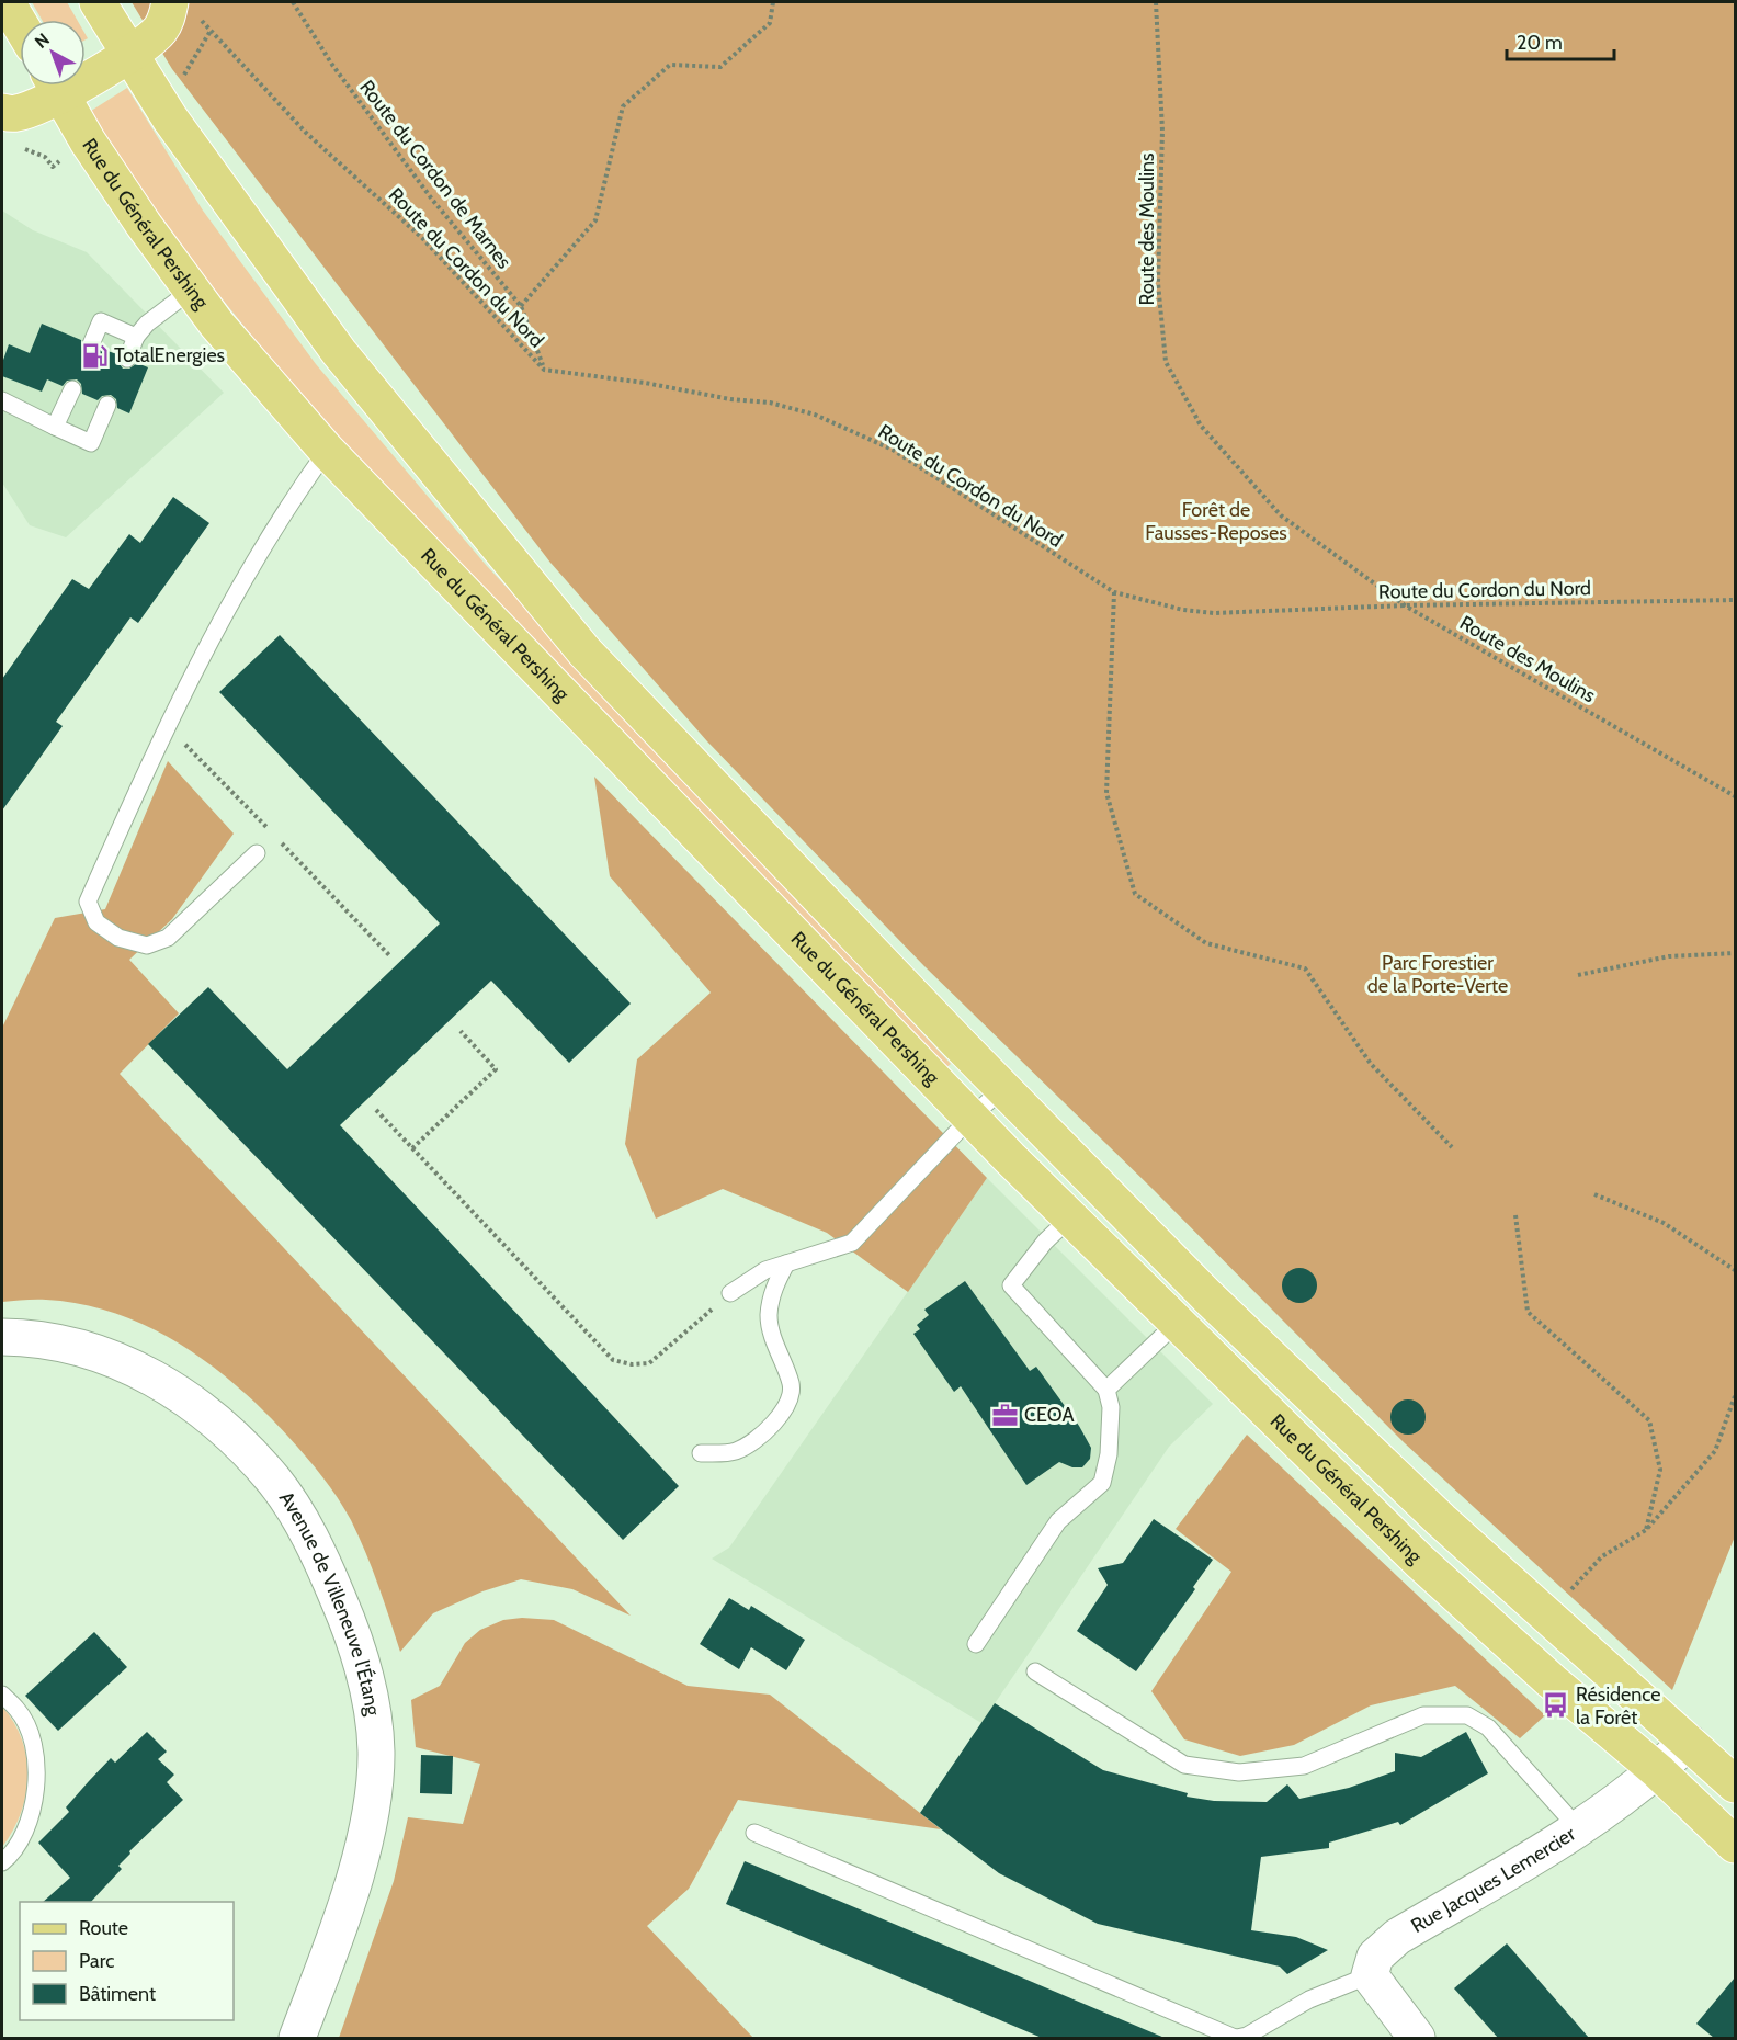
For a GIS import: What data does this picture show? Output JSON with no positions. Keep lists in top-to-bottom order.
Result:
{
  "streets": {
    "main road": ["Rue du Général Pershing"],
    "street": ["Avenue de Villeneuve l'Étang", "Rue Jacques Lemercier"],
    "path": ["Route du Cordon de Marnes", "Route des Moulins", "Route du Cordon du Nord"]
  },
  "crossings": [
    ["Route du Cordon de Marnes", "Route du Cordon du Nord"],
    ["Rue du Général Pershing", "Rue Jacques Lemercier"],
    ["Route des Moulins", "Route du Cordon du Nord"]
  ],
  "parks": ["Forêt de Fausses-Reposes", "Parc Forestier de la Porte-Verte"],
  "places": {
    "fuel station": ["TotalEnergies"],
    "office": ["CEOA"],
    "bus stop": ["Résidence la Forêt"]
  },
  "legend": ["Route", "Parc", "Bâtiment"],
  "scale_bar": "20 m",
  "north": "top left"
}
